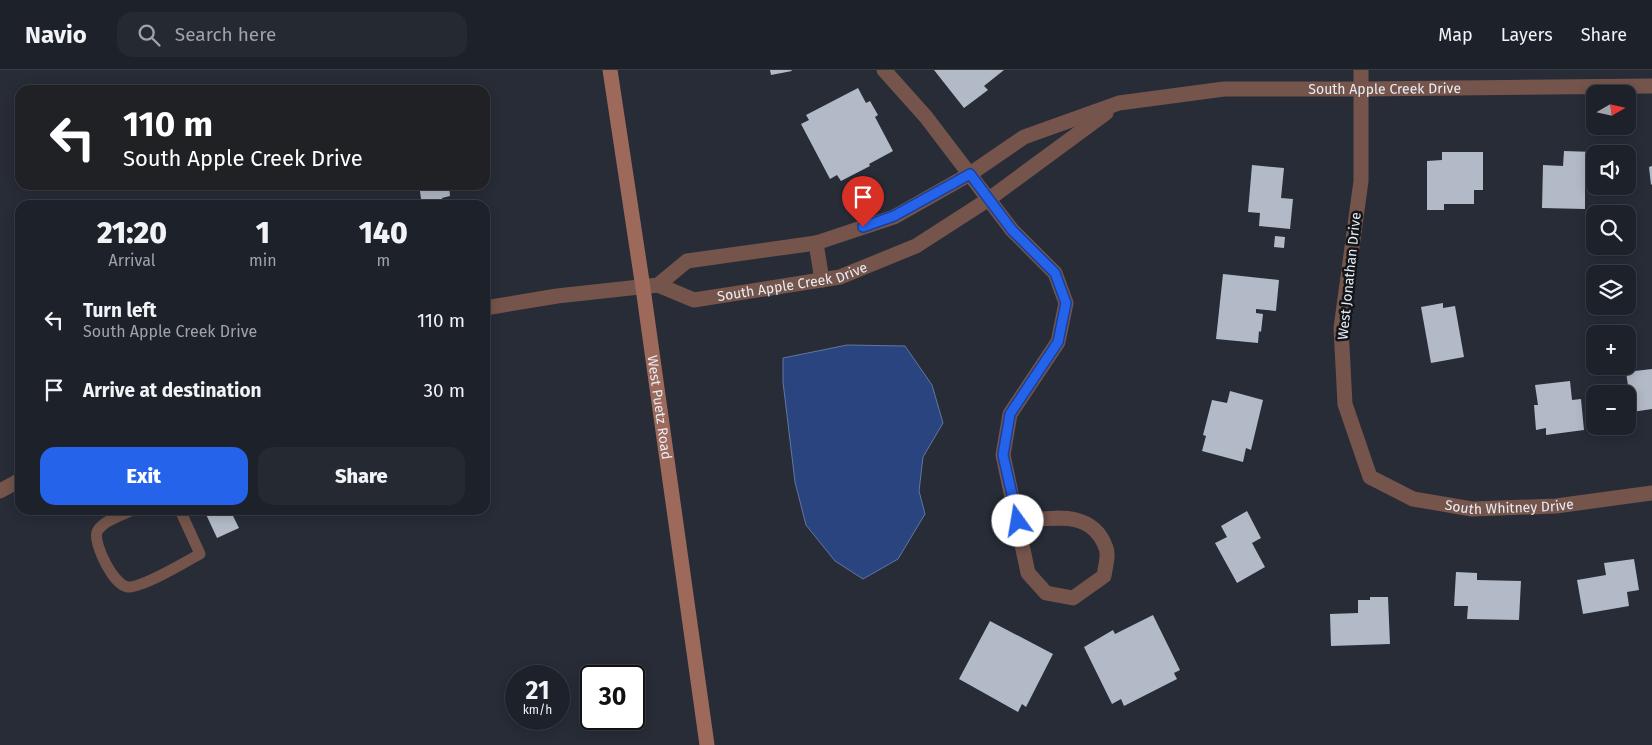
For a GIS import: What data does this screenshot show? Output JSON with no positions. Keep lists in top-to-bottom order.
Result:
{
  "streets": {
    "street": [
      "South Apple Creek Drive",
      "West Jonathan Drive",
      "West Puetz Road",
      "South Whitney Drive"
    ]
  },
  "crossings": [
    ["South Apple Creek Drive", "West Jonathan Drive"],
    ["South Apple Creek Drive", "West Puetz Road"],
    ["West Jonathan Drive", "South Whitney Drive"]
  ],
  "north": "right",
  "page": {
    "header": "Navio",
    "search": "Search here",
    "nav": ["Map", "Layers", "Share"],
    "map_buttons": ["+", "−"],
    "turn": ["110 m", "South Apple Creek Drive"],
    "eta": [
      "21:20",
      "Arrival",
      "1",
      "min",
      "140",
      "m"
    ],
    "list": [
      {
        "name": "Turn left",
        "note": "South Apple Creek Drive",
        "value": "110 m"
      },
      {
        "name": "Arrive at destination",
        "value": "30 m"
      }
    ],
    "buttons": ["Exit", "Share"],
    "speed": "21 km/h",
    "limit": "30"
  }
}
